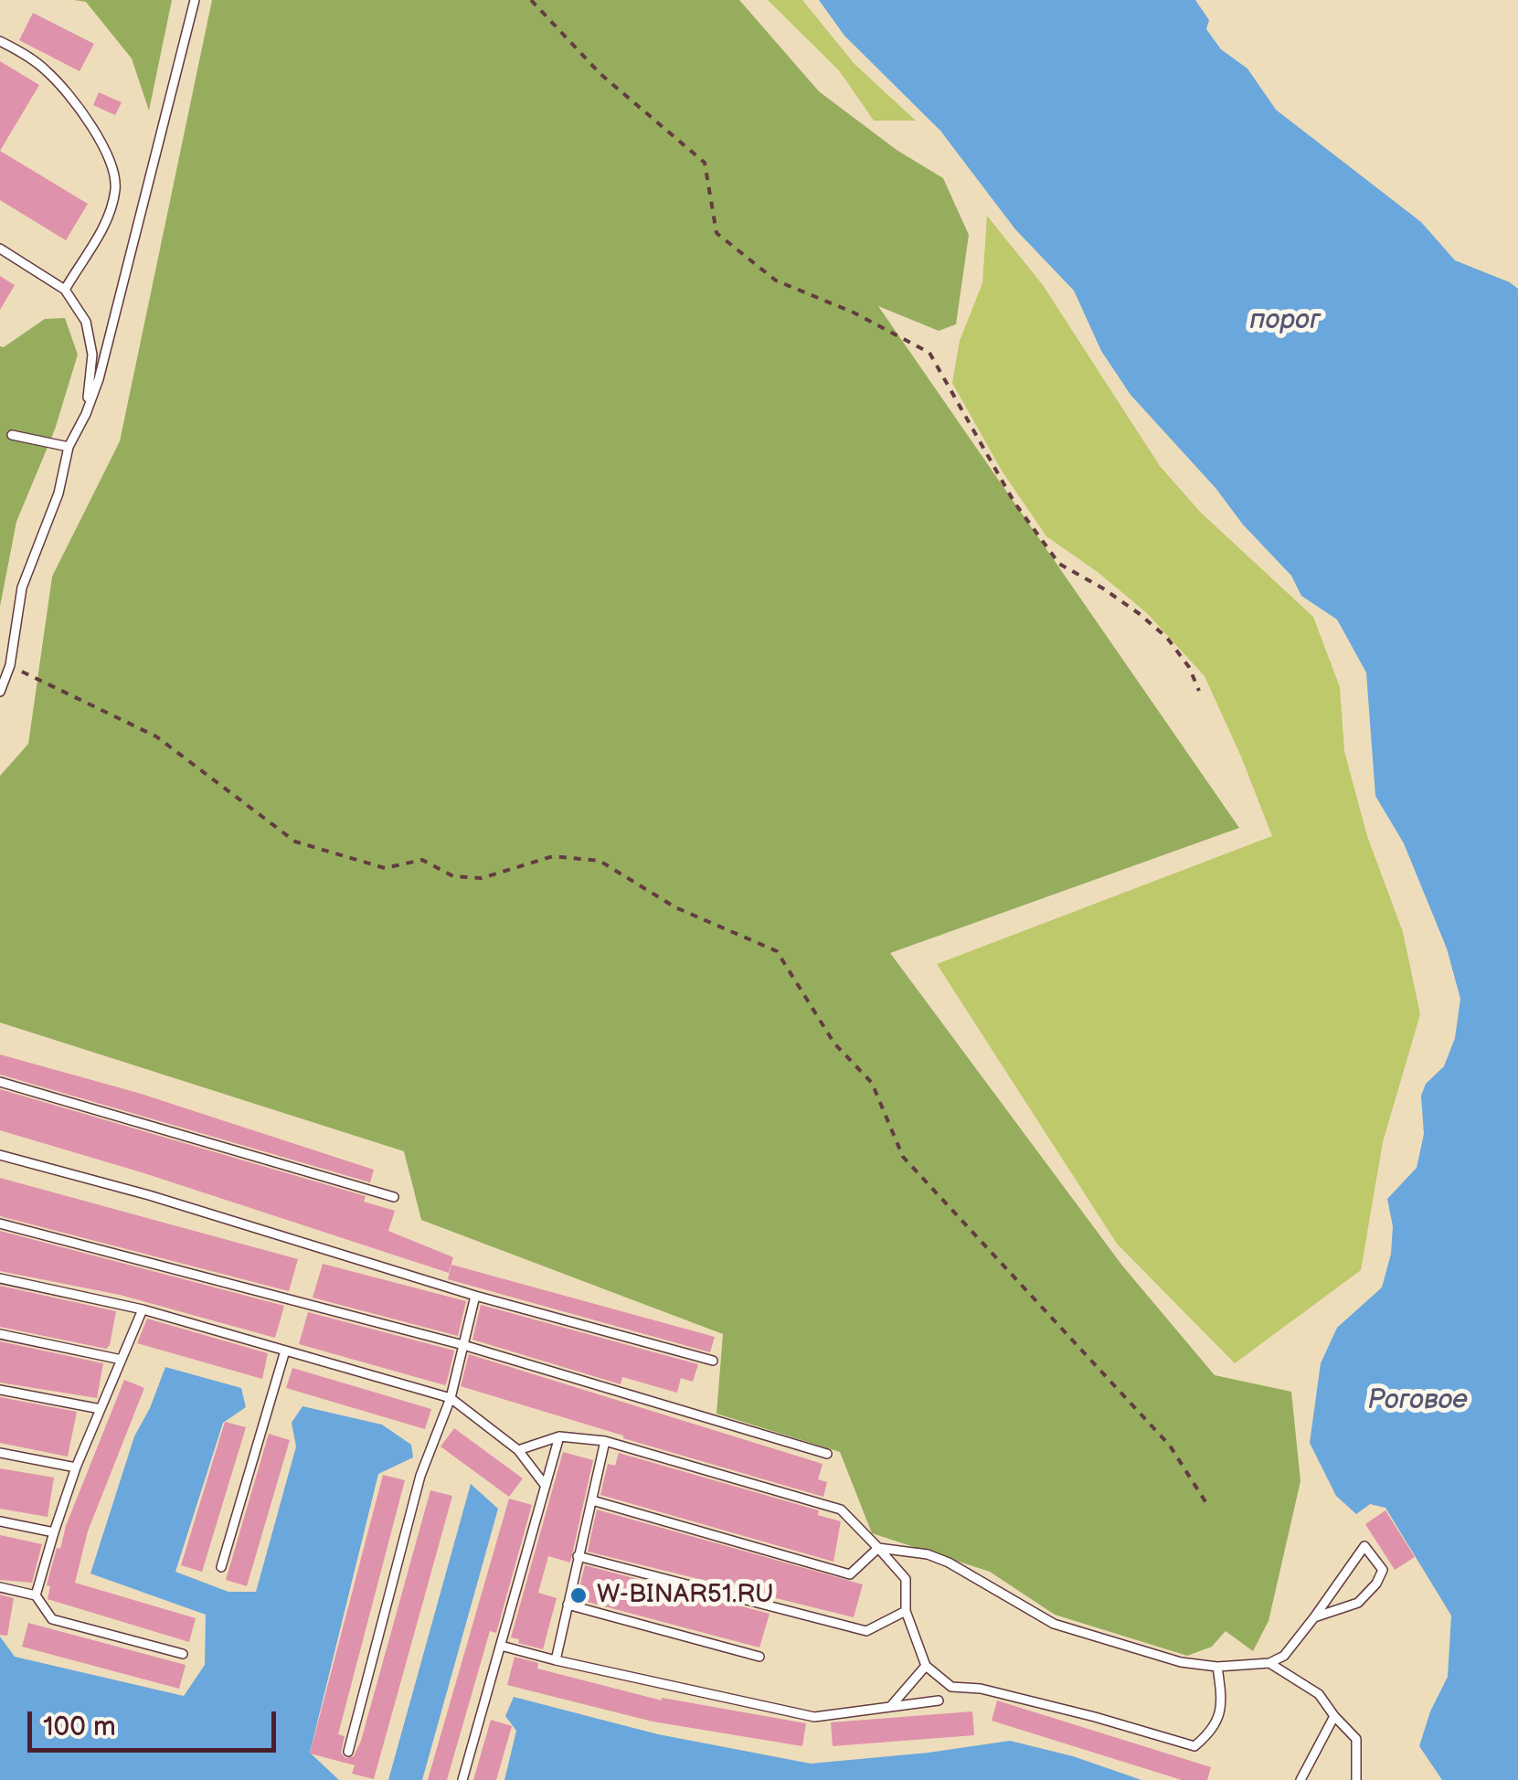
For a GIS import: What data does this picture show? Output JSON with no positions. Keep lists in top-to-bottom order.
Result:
{
  "water": ["порог", "Роговое"],
  "places": ["W-BINAR51.RU"],
  "scale_bar": "100 m"
}
